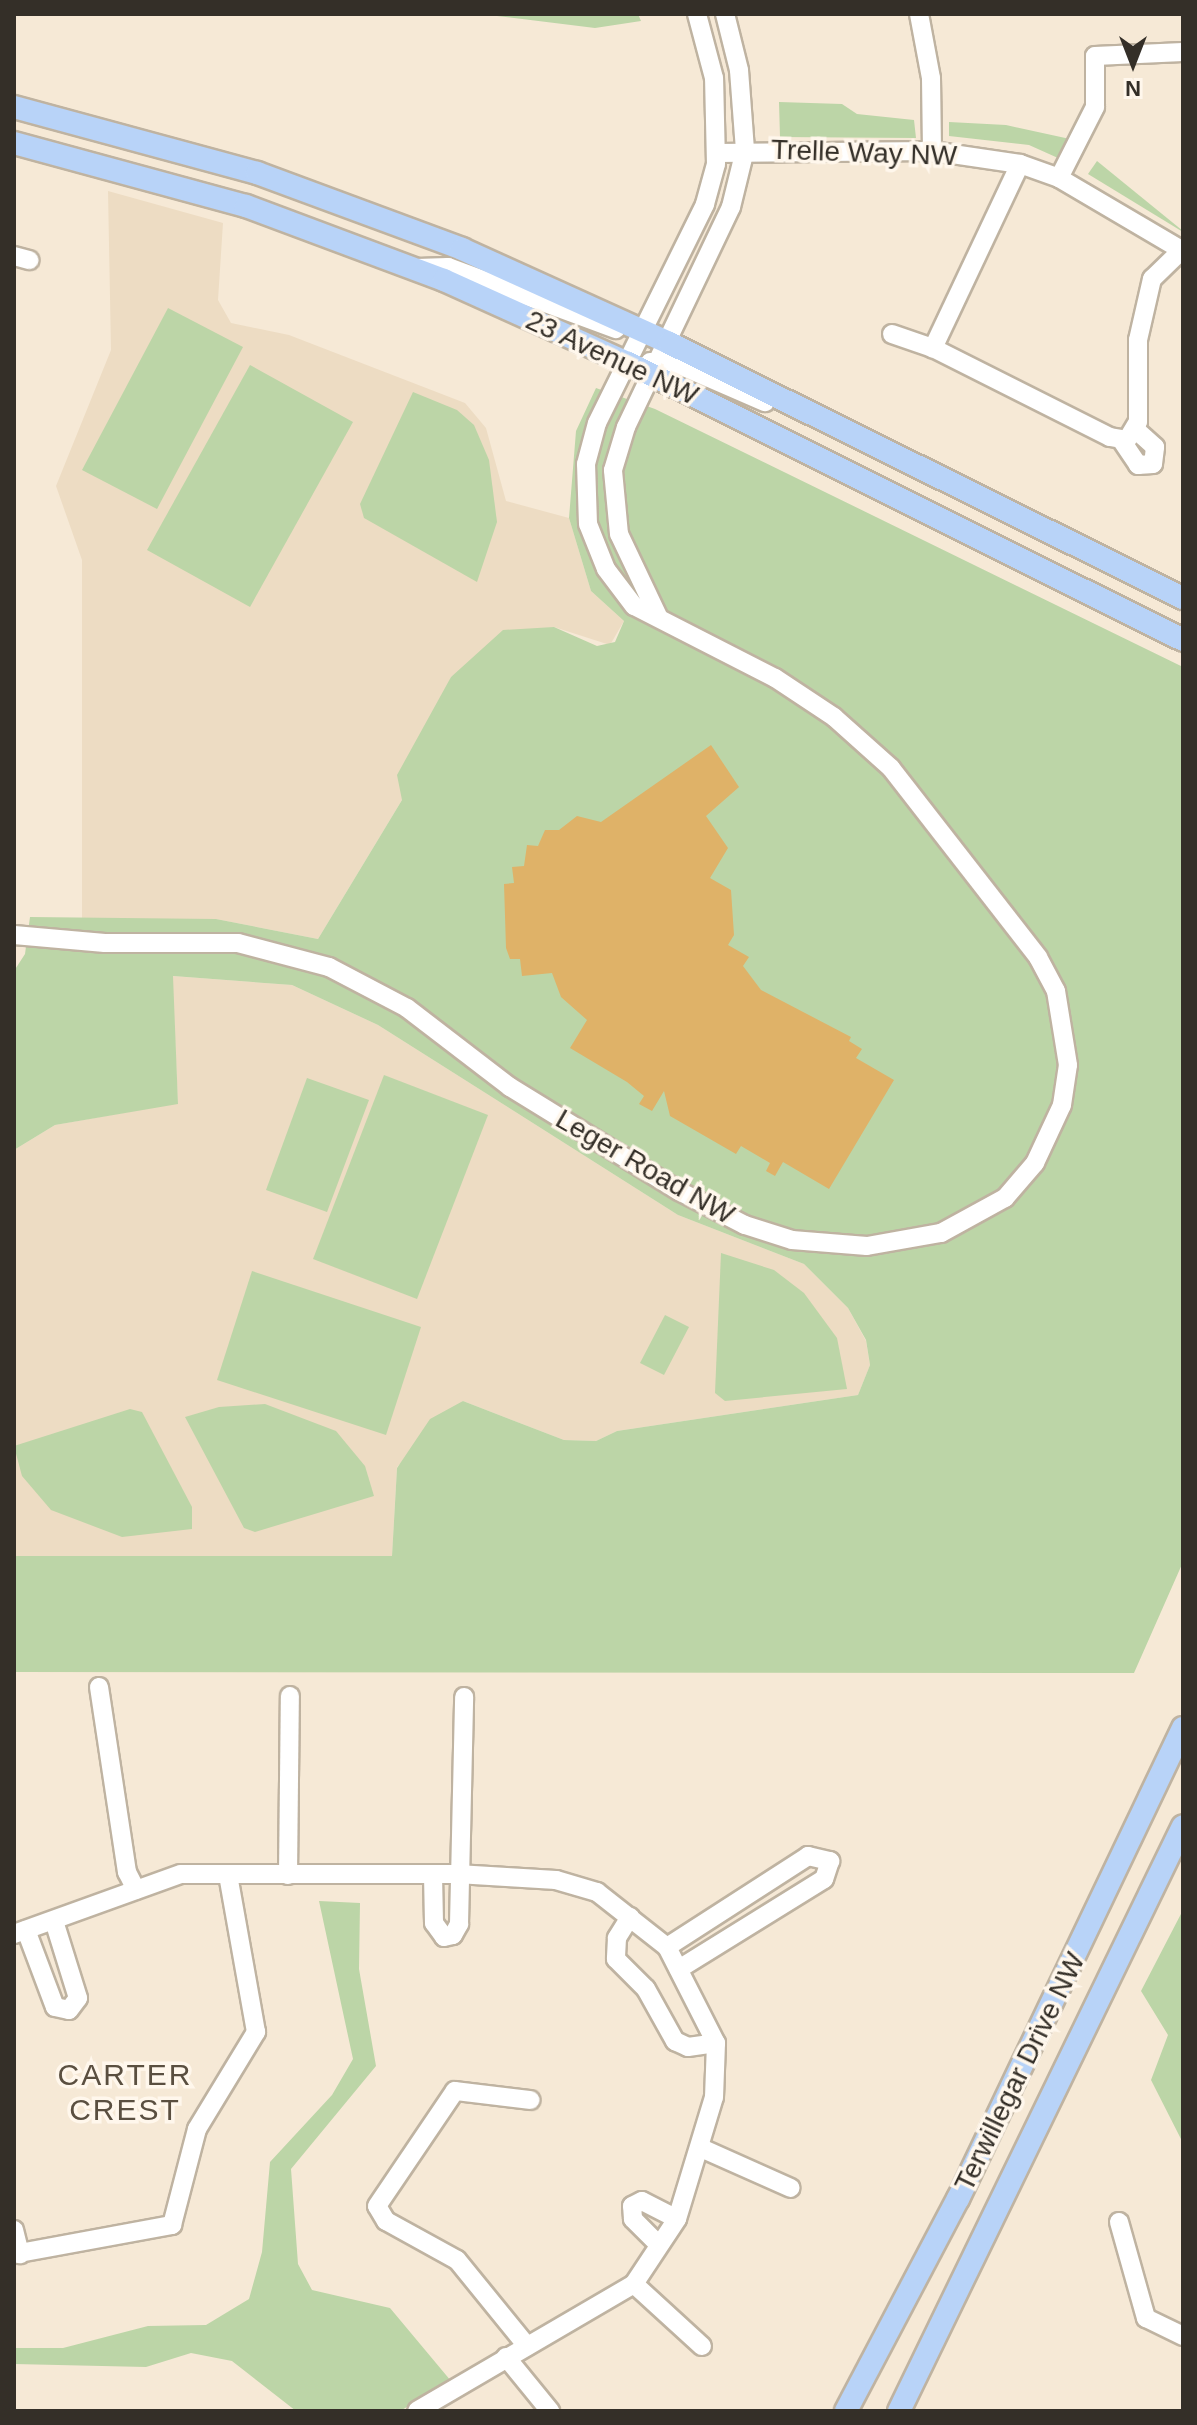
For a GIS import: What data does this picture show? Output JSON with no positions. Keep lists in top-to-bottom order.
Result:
{
  "streets": {
    "main road": ["23 Avenue NW", "Terwillegar Drive NW"],
    "street": ["Trelle Way NW", "Leger Road NW"]
  },
  "crossings": [
    ["Trelle Way NW", "Leger Road NW"],
    ["23 Avenue NW", "Leger Road NW"]
  ],
  "districts": ["CARTER CREST"],
  "north": "bottom"
}
